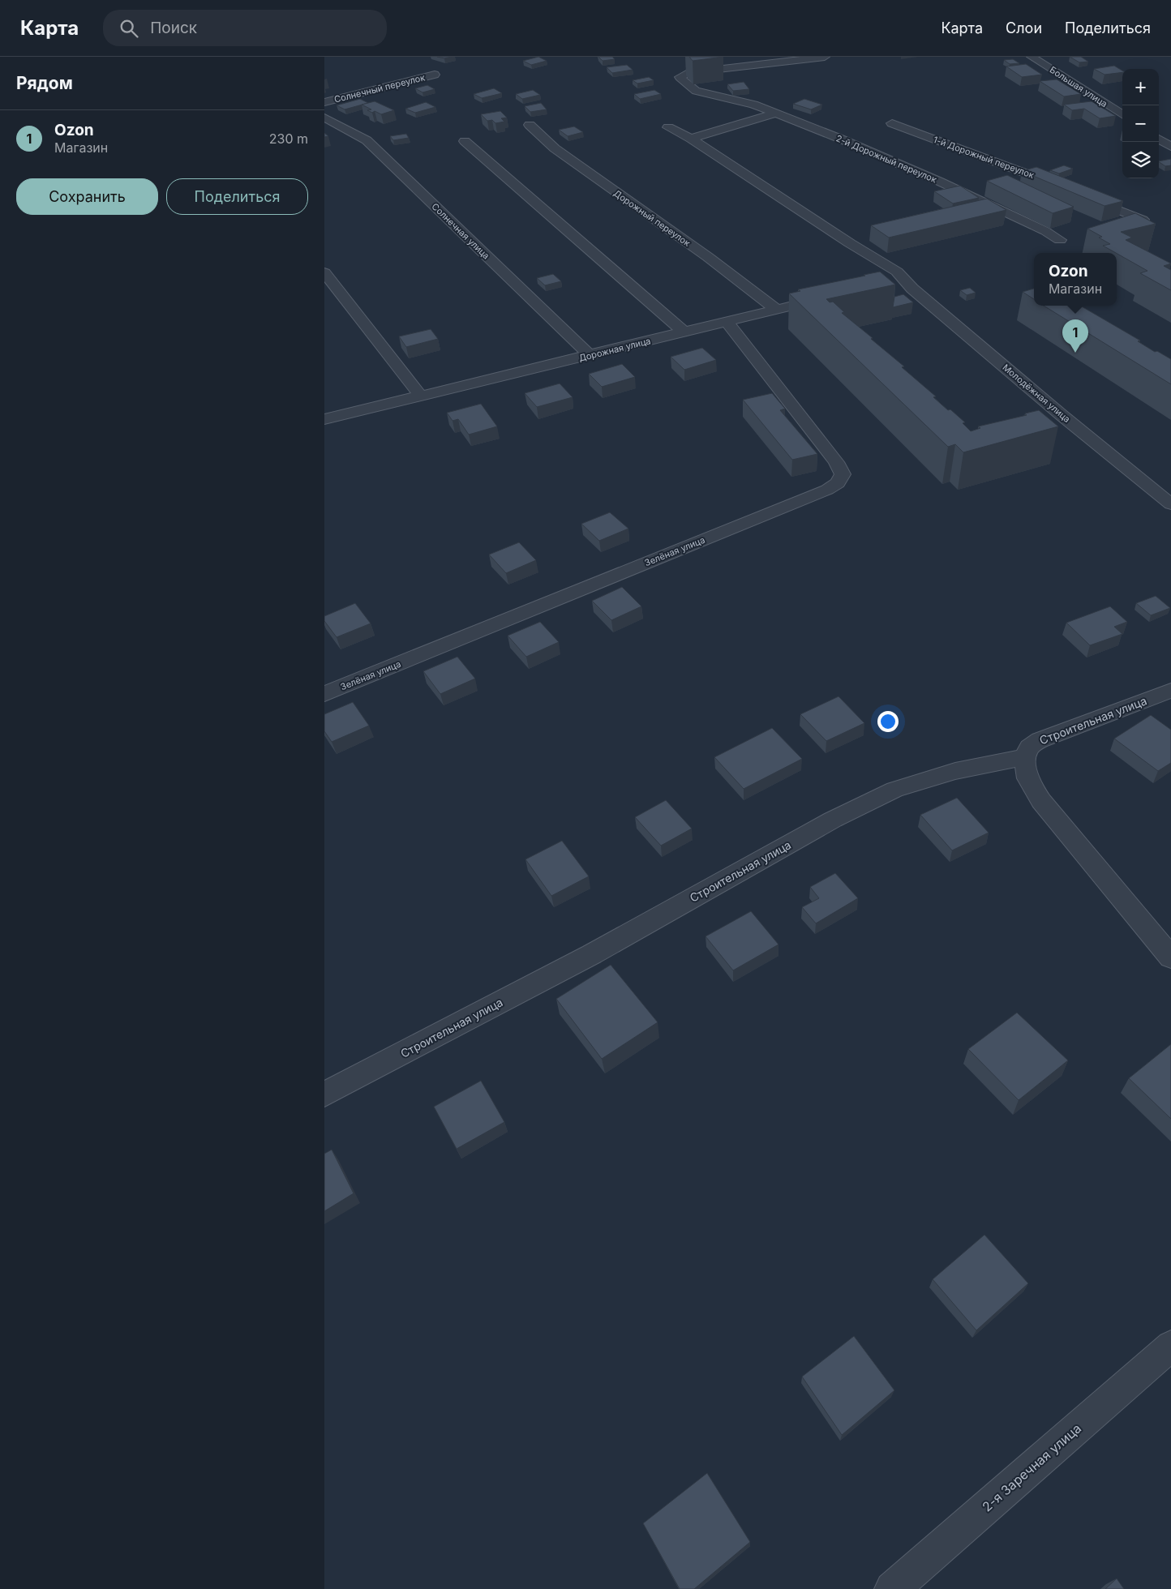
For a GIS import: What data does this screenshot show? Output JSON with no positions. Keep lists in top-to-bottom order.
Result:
{
  "streets": {
    "street": [
      "Большая улица",
      "Солнечный переулок",
      "1-й Дорожный переулок",
      "2-й Дорожный переулок",
      "Дорожный переулок",
      "Солнечная улица",
      "Дорожная улица",
      "Молодёжная улица",
      "Зелёная улица",
      "Строительная улица",
      "2-я Заречная улица"
    ]
  },
  "crossings": [
    ["Дорожный переулок", "Дорожная улица"],
    ["Солнечная улица", "Дорожная улица"],
    ["Дорожная улица", "Зелёная улица"]
  ],
  "page": {
    "header": "Карта",
    "search": "Поиск",
    "nav": ["Карта", "Слои", "Поделиться"],
    "heading": "Рядом",
    "map_buttons": ["+", "−"],
    "list": [
      {
        "mark": "1",
        "name": "Ozon",
        "note": "Магазин",
        "value": "230 m"
      }
    ],
    "buttons": ["Сохранить", "Поделиться"],
    "popup": ["Ozon", "Магазин"],
    "pins": "1"
  }
}
